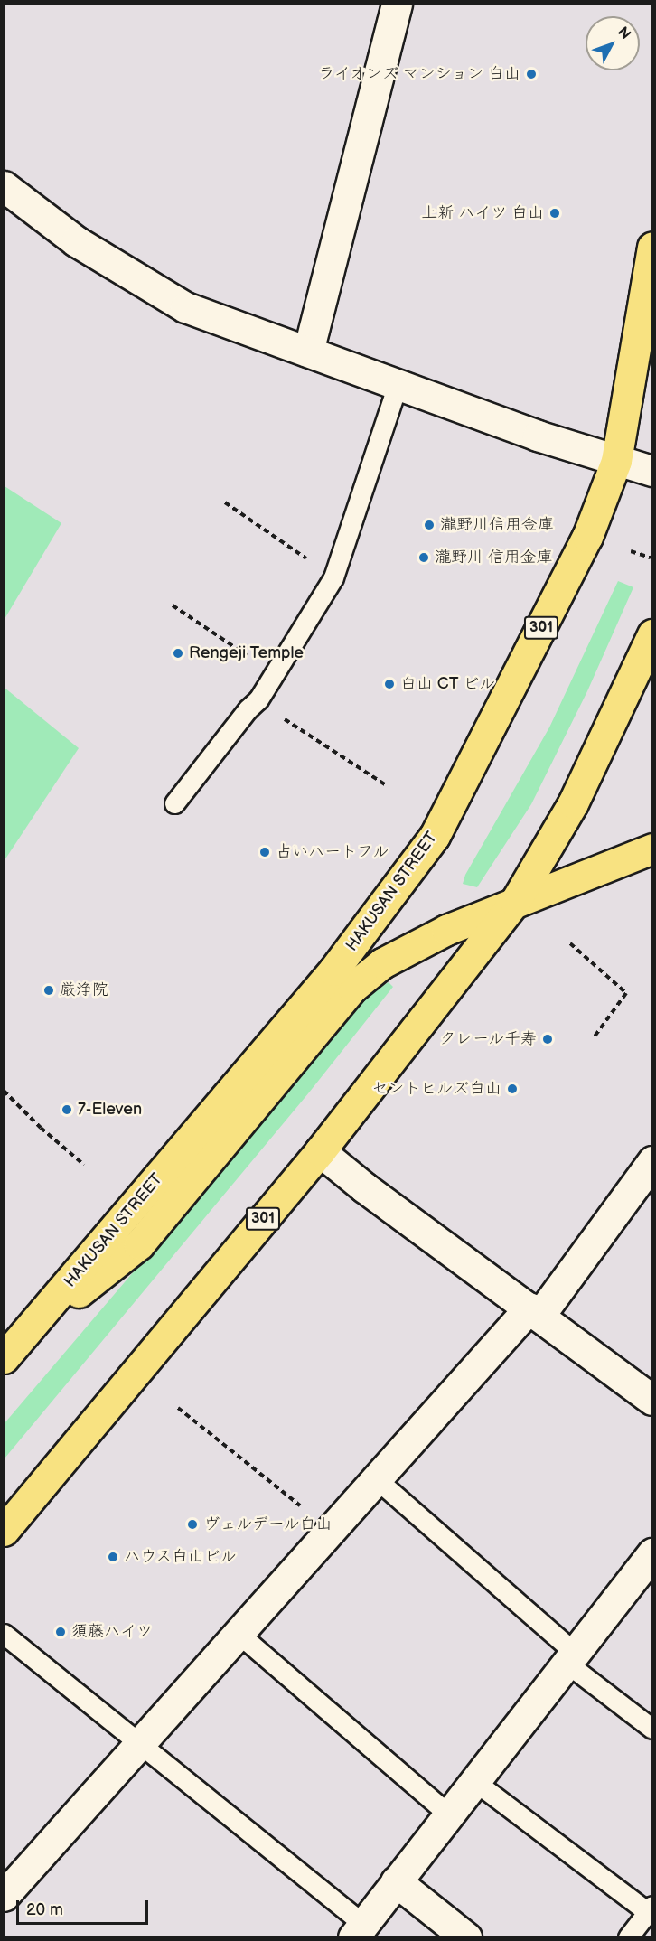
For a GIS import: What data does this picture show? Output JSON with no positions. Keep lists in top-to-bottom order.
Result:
{
  "streets": {
    "main road": ["301", "HAKUSAN STREET"]
  },
  "crossings": [
    ["301", "HAKUSAN STREET"]
  ],
  "places": [
    "ライオンズ マンション 白山",
    "上新 ハイツ 白山",
    "瀧野川信用金庫",
    "瀧野川 信用金庫",
    "Rengeji Temple",
    "白山 CT ビル",
    "占いハートフル",
    "厳浄院",
    "クレール千寿",
    "セントヒルズ白山",
    "7-Eleven",
    "ヴェルデール白山",
    "ハウス白山ビル",
    "須藤ハイツ"
  ],
  "scale_bar": "20 m",
  "north": "top right"
}
